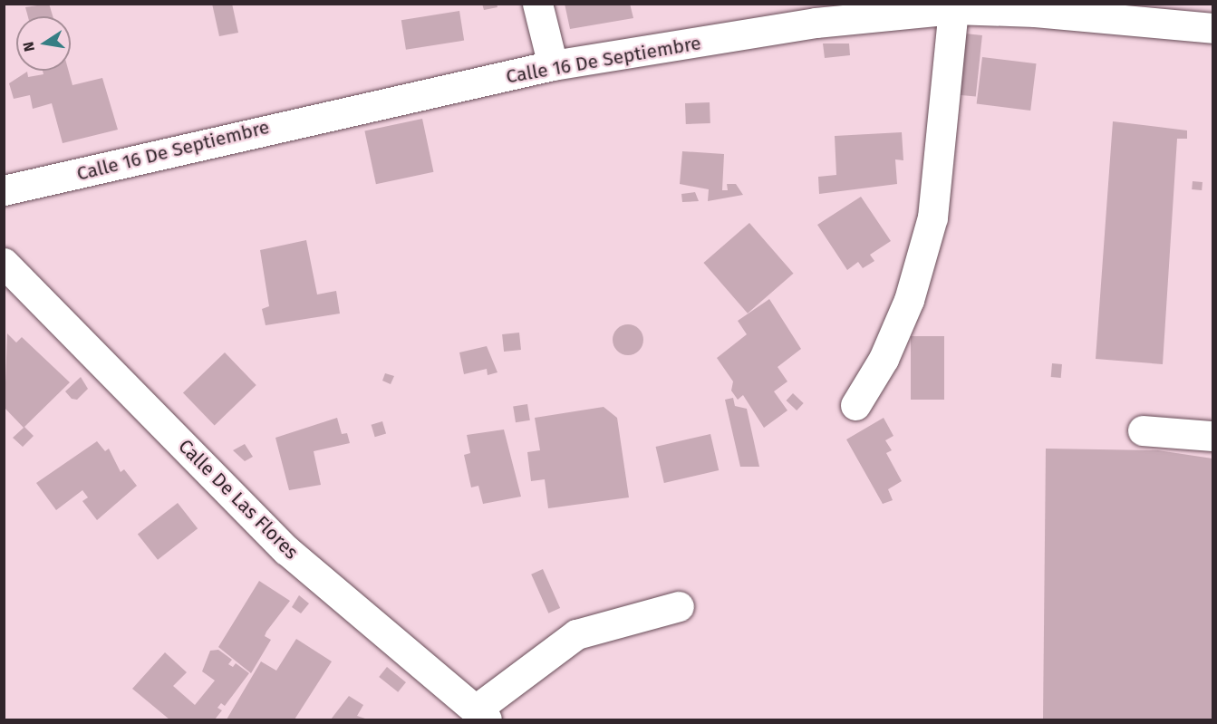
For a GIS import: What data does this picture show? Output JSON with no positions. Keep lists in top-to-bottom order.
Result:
{
  "streets": {
    "street": ["Calle 16 De Septiembre", "Calle De Las Flores"]
  },
  "north": "left"
}
